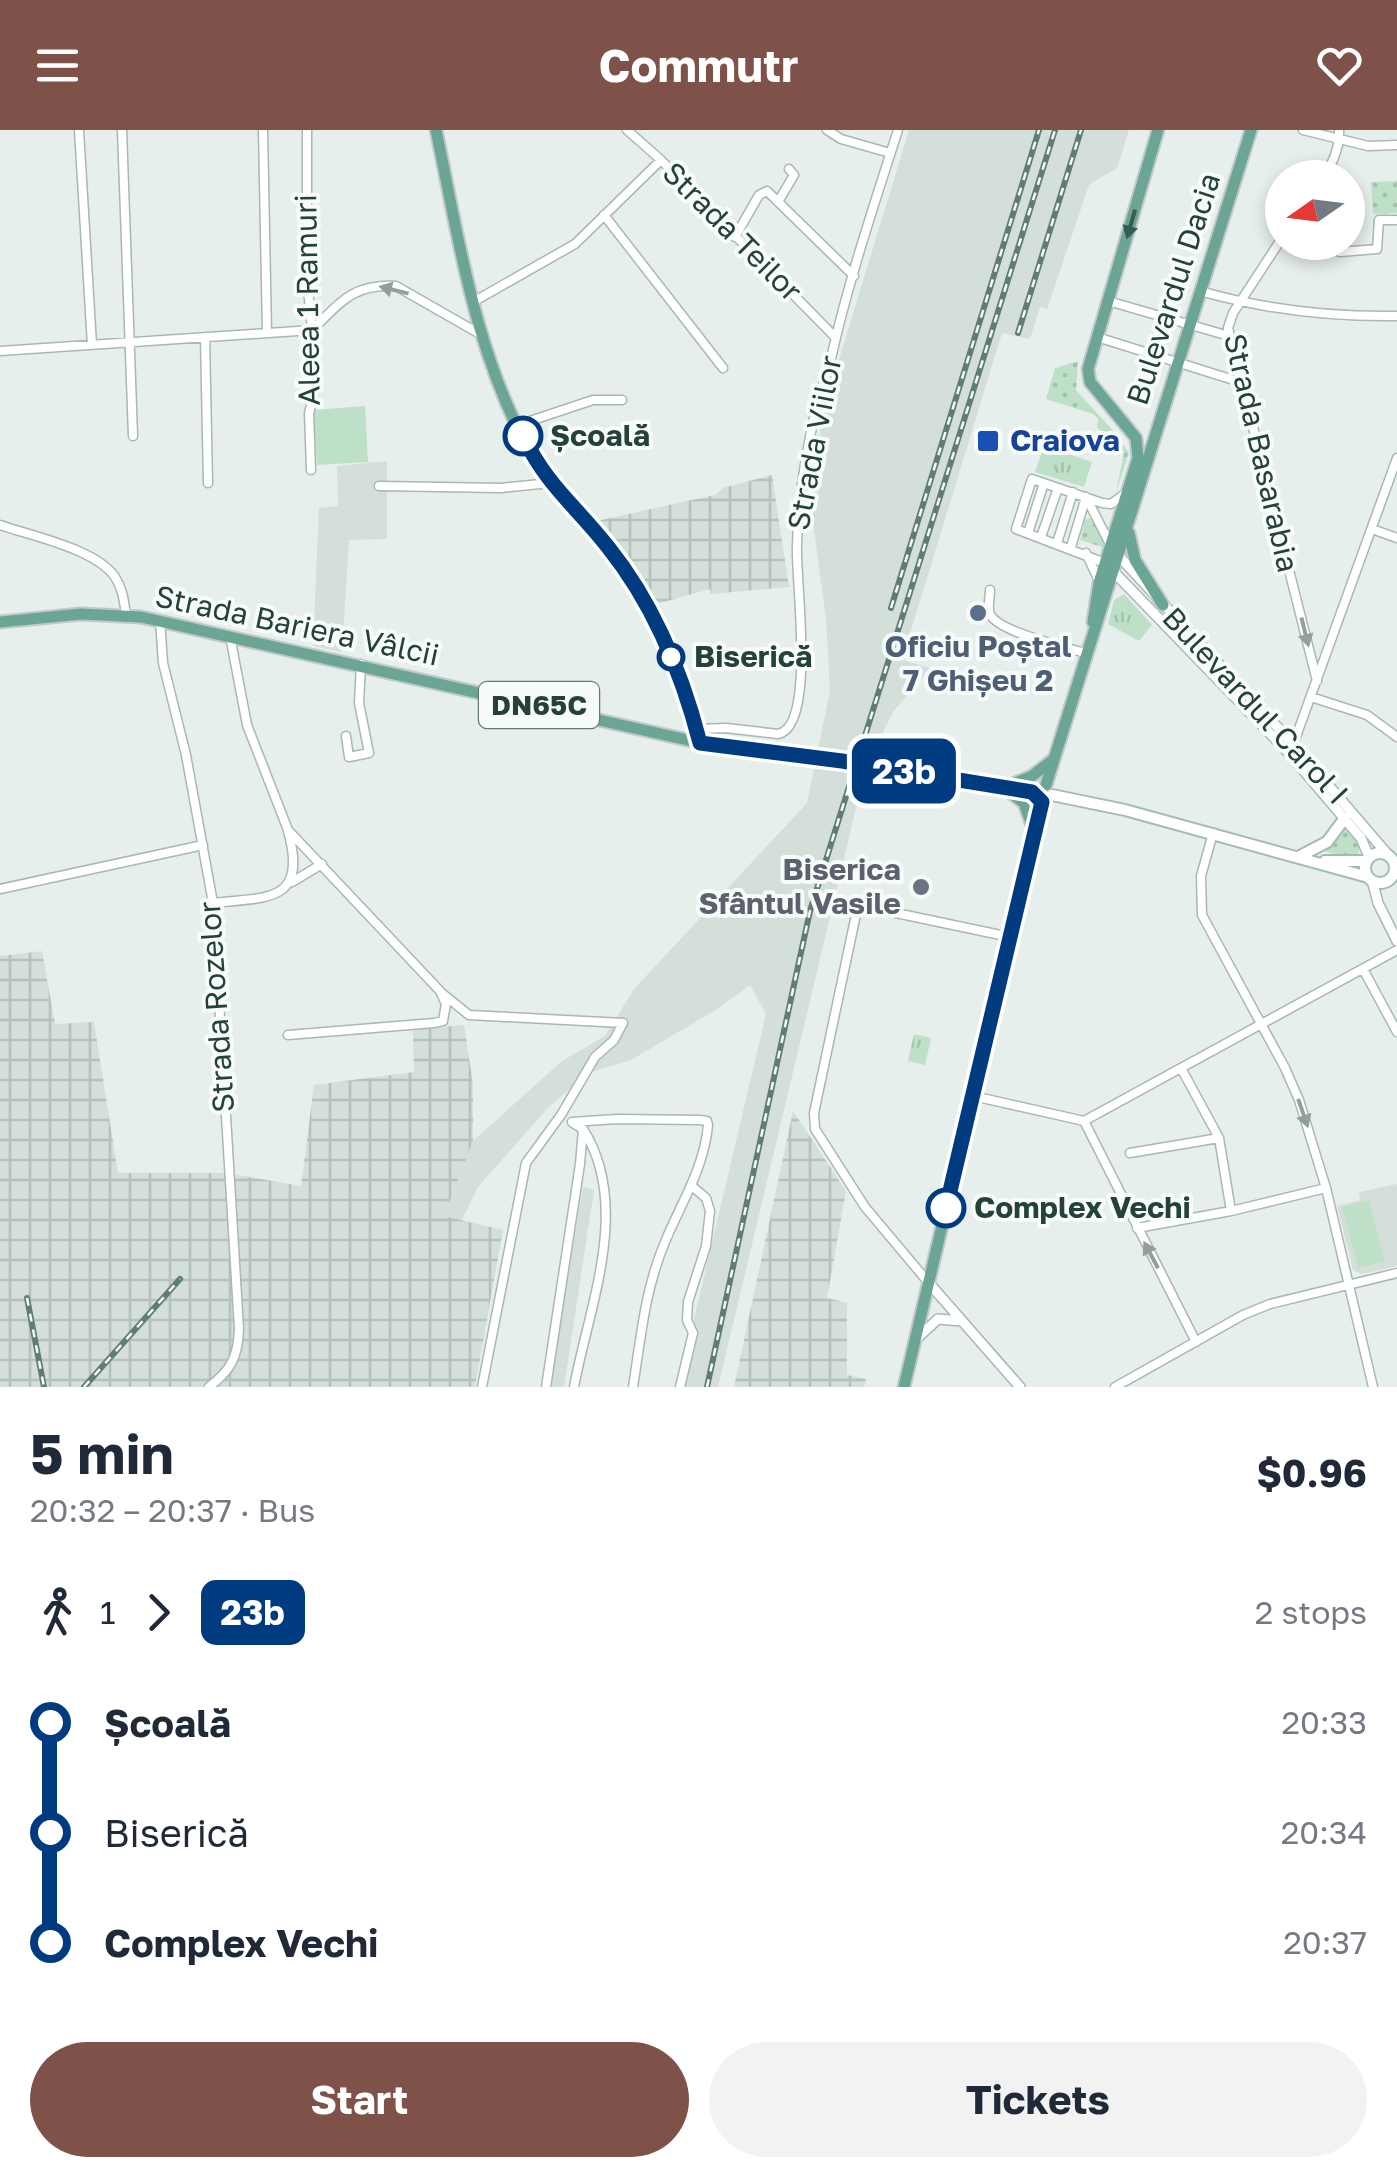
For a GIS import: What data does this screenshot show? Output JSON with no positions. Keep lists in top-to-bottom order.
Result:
{
  "streets": {
    "main road": ["Bulevardul Dacia", "Strada Bariera Vâlcii", "DN65C"],
    "street": [
      "Strada Teilor",
      "Aleea 1 Ramuri",
      "Strada Viilor",
      "Strada Basarabia",
      "Bulevardul Carol I",
      "Strada Rozelor"
    ]
  },
  "crossings": [
    ["Strada Teilor", "Strada Viilor"],
    ["Bulevardul Dacia", "Bulevardul Carol I"],
    ["Strada Bariera Vâlcii", "Strada Rozelor"]
  ],
  "one_way": ["Strada Basarabia"],
  "places": {
    "other": [
      "Școală",
      "Oficiu Poștal 7 Ghișeu 2",
      "Biserică",
      "Biserica Sfântul Vasile",
      "Complex Vechi"
    ],
    "transit": ["Craiova"]
  },
  "lines": ["bus line 23b"],
  "north": "left",
  "page": {
    "header": "Commutr",
    "on_map": "23b",
    "heading": ["5 min", "20:32 – 20:37 · Bus", "$0.96"],
    "legs": ["1", "23b", "2 stops"],
    "list": [
      {
        "name": "Școală",
        "value": "20:33"
      },
      {
        "name": "Biserică",
        "value": "20:34"
      },
      {
        "name": "Complex Vechi",
        "value": "20:37"
      }
    ],
    "buttons": ["Start", "Tickets"]
  }
}
